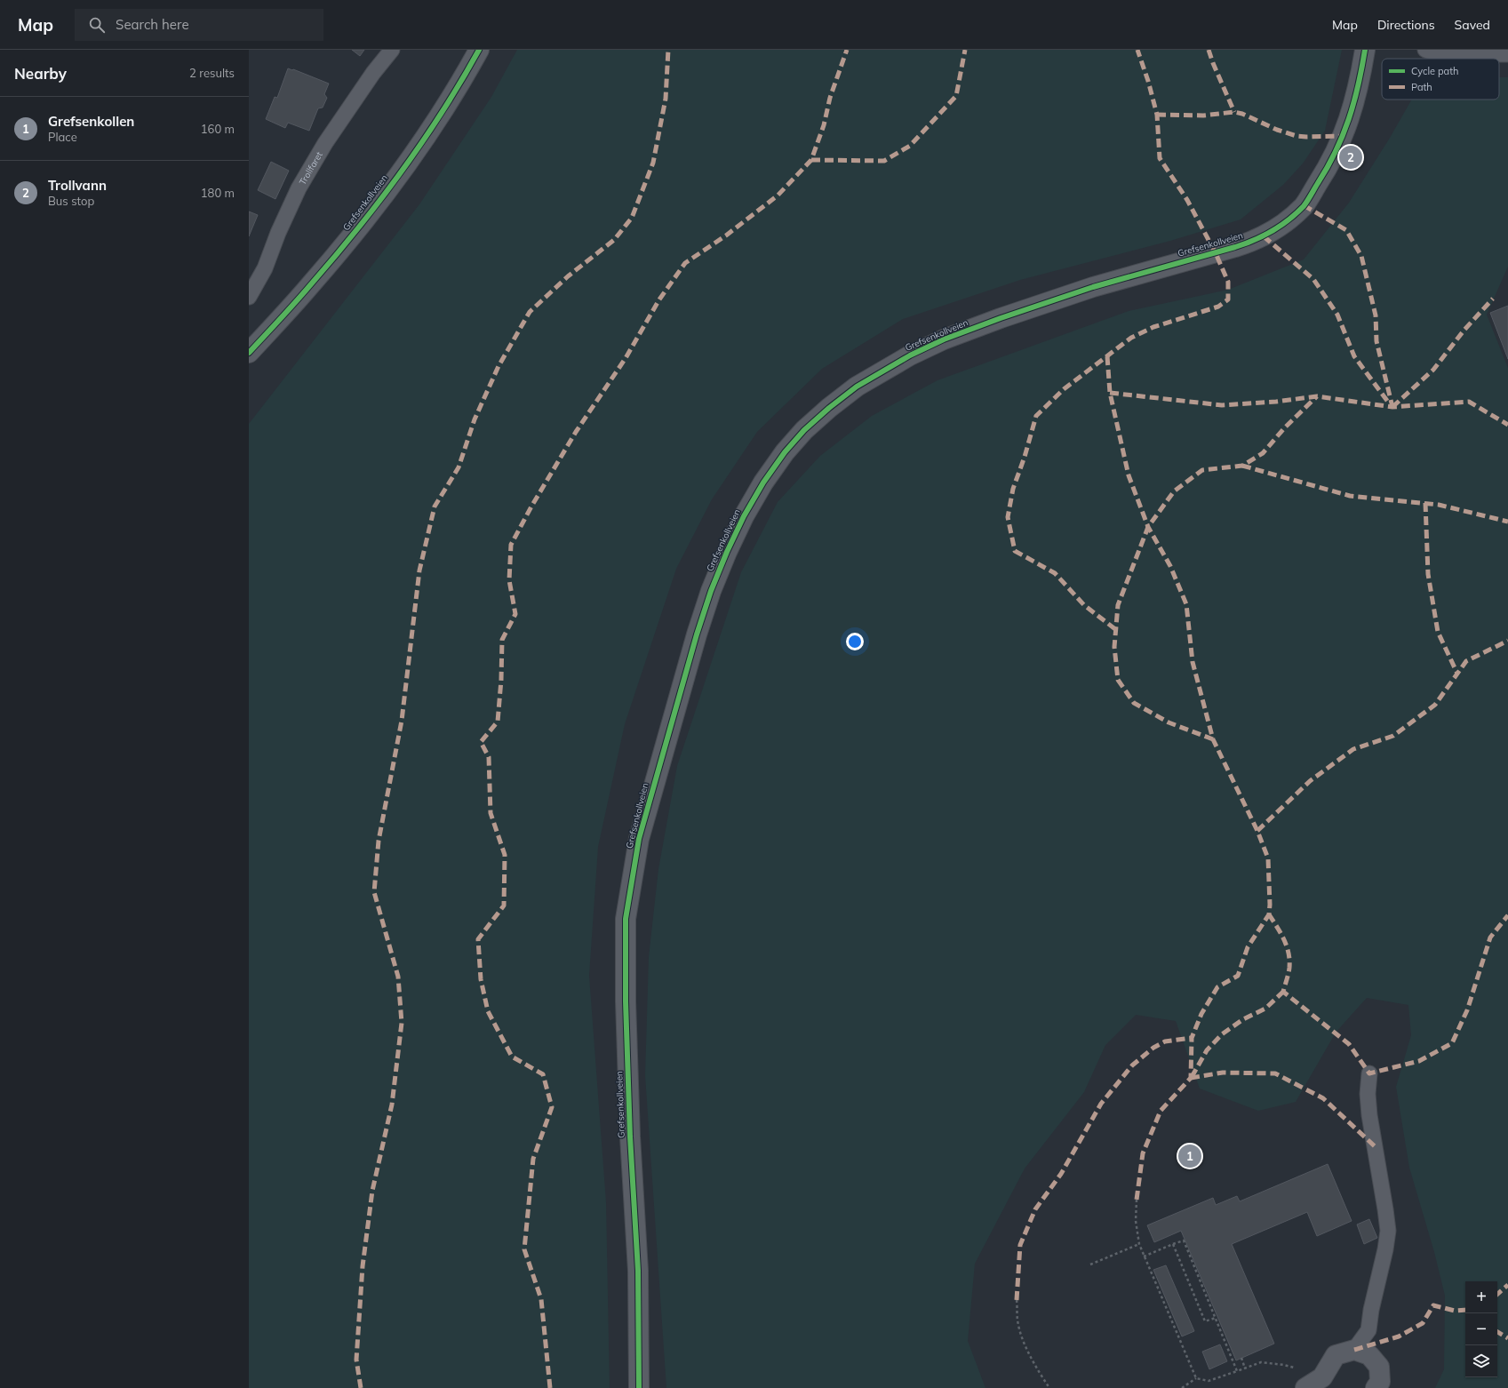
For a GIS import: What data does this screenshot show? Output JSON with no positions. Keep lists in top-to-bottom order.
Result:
{
  "streets": {
    "street": ["Grefsenkollveien"],
    "lane": ["Trollfaret"]
  },
  "legend": ["Cycle path", "Path"],
  "page": {
    "header": "Map",
    "search": "Search here",
    "nav": ["Map", "Directions", "Saved"],
    "heading": ["Nearby", "2 results"],
    "list": [
      {
        "mark": "1",
        "name": "Grefsenkollen",
        "note": "Place",
        "value": "160 m"
      },
      {
        "mark": "2",
        "name": "Trollvann",
        "note": "Bus stop",
        "value": "180 m"
      }
    ],
    "pins": ["2", "1"],
    "map_buttons": ["+", "−"]
  }
}
